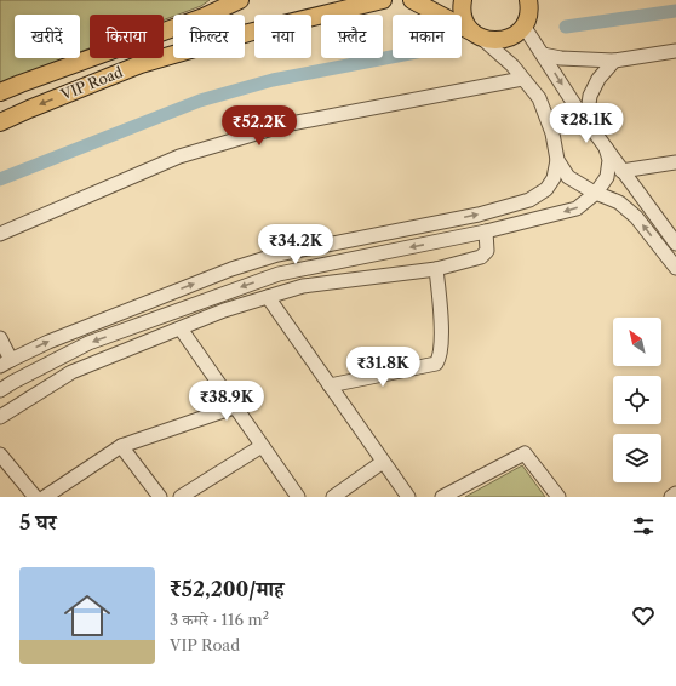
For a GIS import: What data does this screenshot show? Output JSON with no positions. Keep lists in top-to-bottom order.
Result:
{
  "streets": {
    "main road": ["VIP Road"]
  },
  "north": "top left",
  "page": {
    "chip": [
      "खरीदें",
      "किराया",
      "फ़िल्टर",
      "नया",
      "फ़्लैट",
      "मकान"
    ],
    "price": [
      "₹28.1K",
      "₹52.2K",
      "₹34.2K",
      "₹31.8K",
      "₹38.9K"
    ],
    "heading": "5 घर",
    "list": [
      {
        "name": "₹52,200/माह",
        "note": "3 कमरे · 116 m² · VIP Road"
      }
    ]
  }
}
